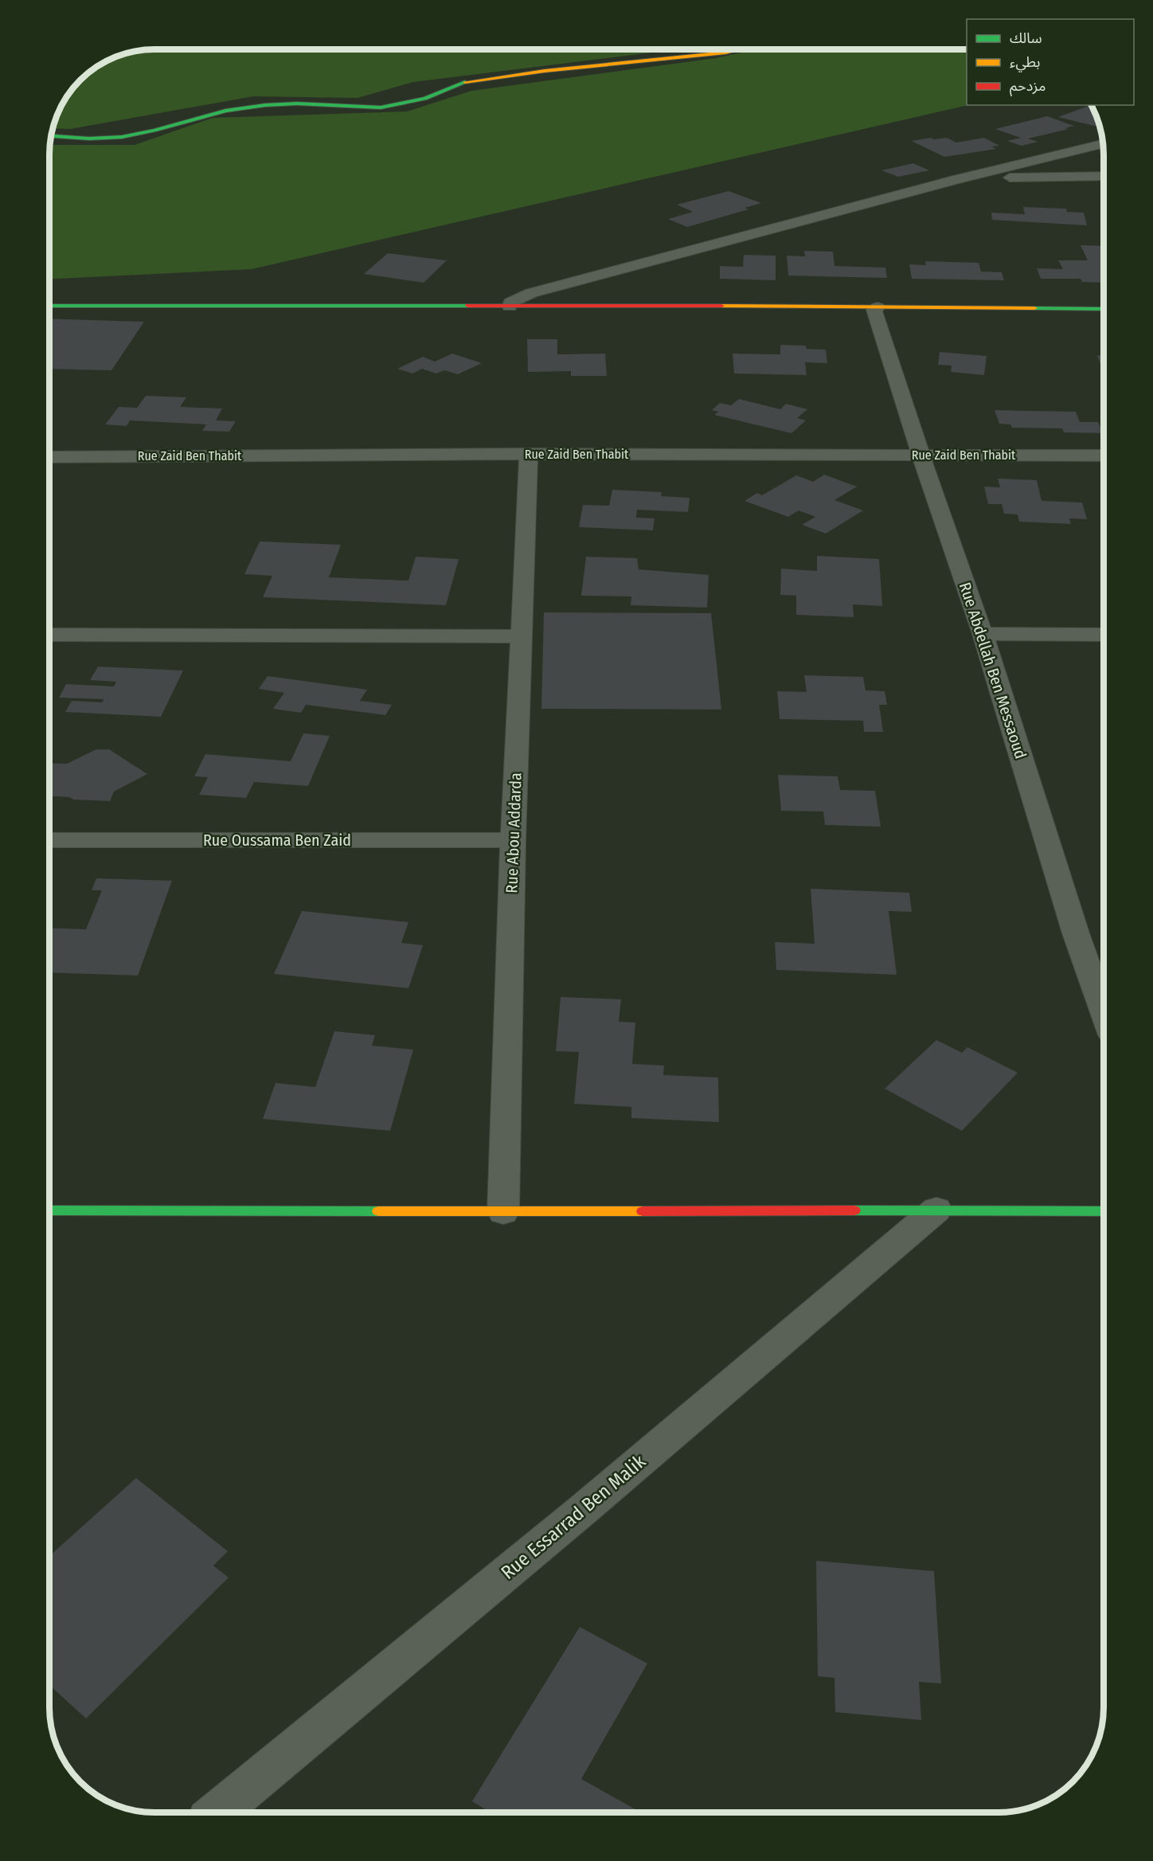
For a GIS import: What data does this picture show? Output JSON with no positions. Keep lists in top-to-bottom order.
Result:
{
  "streets": {
    "street": [
      "Rue Zaid Ben Thabit",
      "Rue Abdellah Ben Messaoud",
      "Rue Abou Addarda",
      "Rue Oussama Ben Zaid",
      "Rue Essarrad Ben Malik"
    ]
  },
  "crossings": [
    ["Rue Zaid Ben Thabit", "Rue Abdellah Ben Messaoud"],
    ["Rue Zaid Ben Thabit", "Rue Abou Addarda"],
    ["Rue Abou Addarda", "Rue Oussama Ben Zaid"]
  ],
  "legend": ["سالك", "بطيء", "مزدحم"]
}
